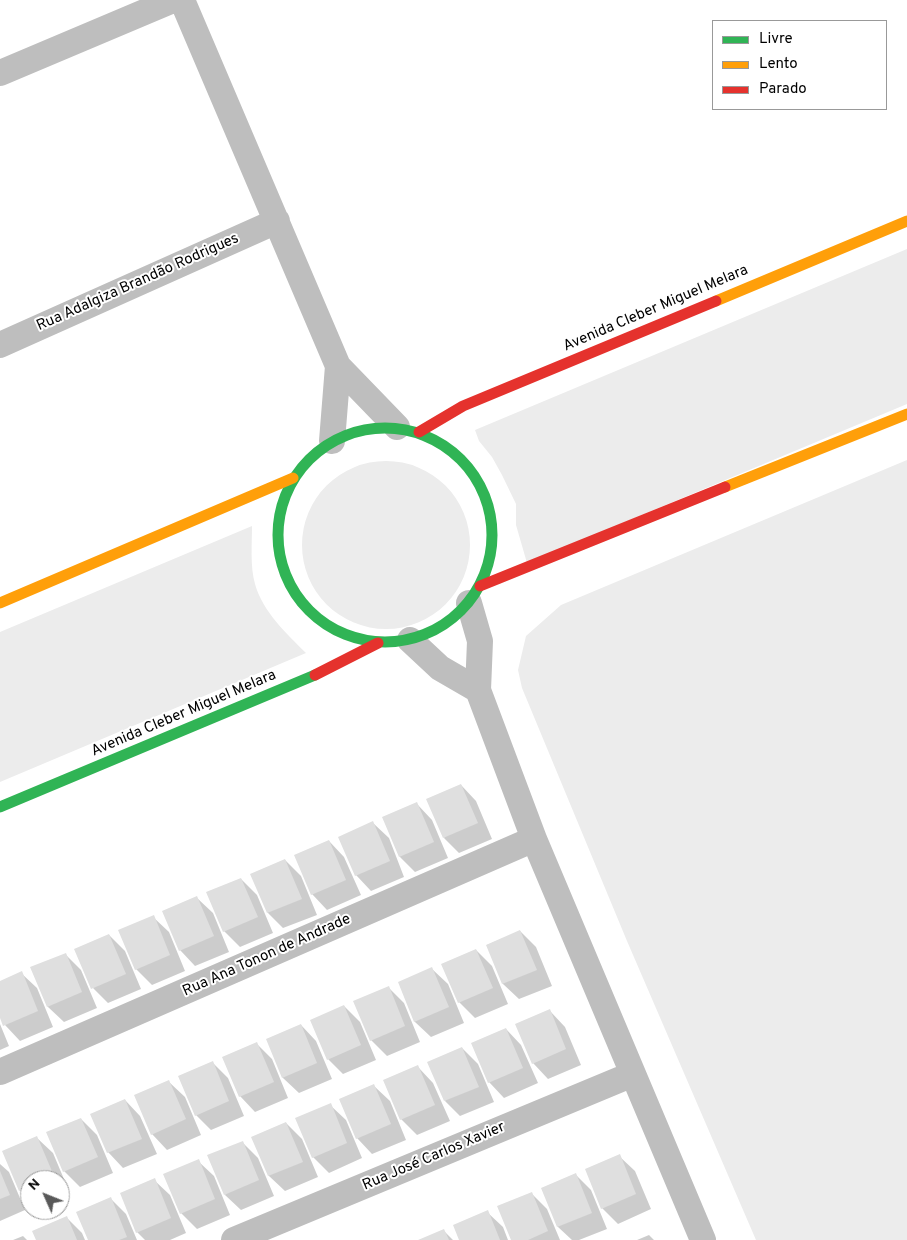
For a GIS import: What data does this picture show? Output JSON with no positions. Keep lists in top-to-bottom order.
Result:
{
  "streets": {
    "street": [
      "Rua Adalgiza Brandão Rodrigues",
      "Avenida Cleber Miguel Melara",
      "Rua Ana Tonon de Andrade",
      "Rua José Carlos Xavier"
    ]
  },
  "legend": ["Livre", "Lento", "Parado"],
  "north": "top left"
}
